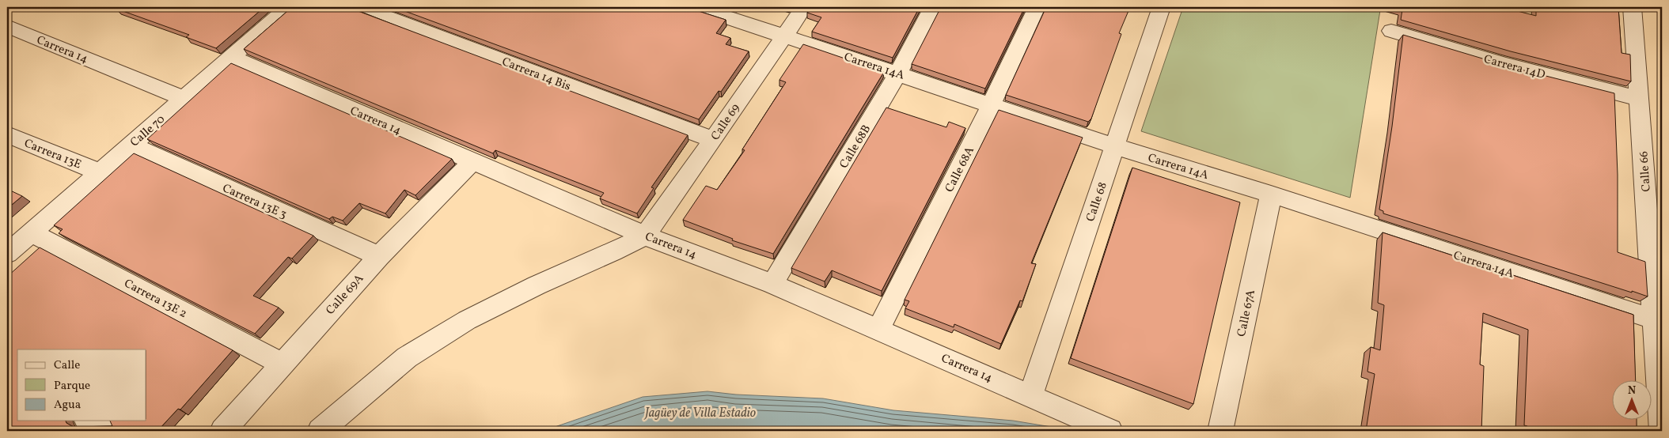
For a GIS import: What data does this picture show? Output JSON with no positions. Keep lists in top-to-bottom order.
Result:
{
  "streets": {
    "street": [
      "Carrera 14",
      "Carrera 14A",
      "Carrera 14D",
      "Carrera 14 Bis",
      "Calle 69",
      "Calle 70",
      "Calle 68B",
      "Carrera 13E",
      "Calle 68A",
      "Calle 66",
      "Carrera 13E 3",
      "Calle 68",
      "Calle 69A",
      "Carrera 13E 2",
      "Calle 67A"
    ]
  },
  "crossings": [
    ["Carrera 14", "Calle 69"],
    ["Carrera 14", "Calle 70"],
    ["Carrera 14", "Calle 68B"],
    ["Carrera 14", "Calle 68A"],
    ["Carrera 14", "Calle 68"],
    ["Carrera 14", "Calle 69A"],
    ["Carrera 14A", "Calle 69"],
    ["Carrera 14A", "Calle 68B"],
    ["Carrera 14A", "Calle 68A"],
    ["Carrera 14A", "Calle 66"],
    ["Carrera 14A", "Calle 68"],
    ["Carrera 14A", "Calle 67A"],
    ["Carrera 14D", "Calle 66"],
    ["Carrera 14 Bis", "Calle 69"],
    ["Calle 70", "Carrera 13E"],
    ["Calle 70", "Carrera 13E 3"],
    ["Calle 70", "Carrera 13E 2"],
    ["Carrera 13E 3", "Calle 69A"],
    ["Calle 69A", "Carrera 13E 2"]
  ],
  "water": ["Jagüey de Villa Estadio"],
  "legend": ["Calle", "Parque", "Agua"],
  "north": "top"
}
